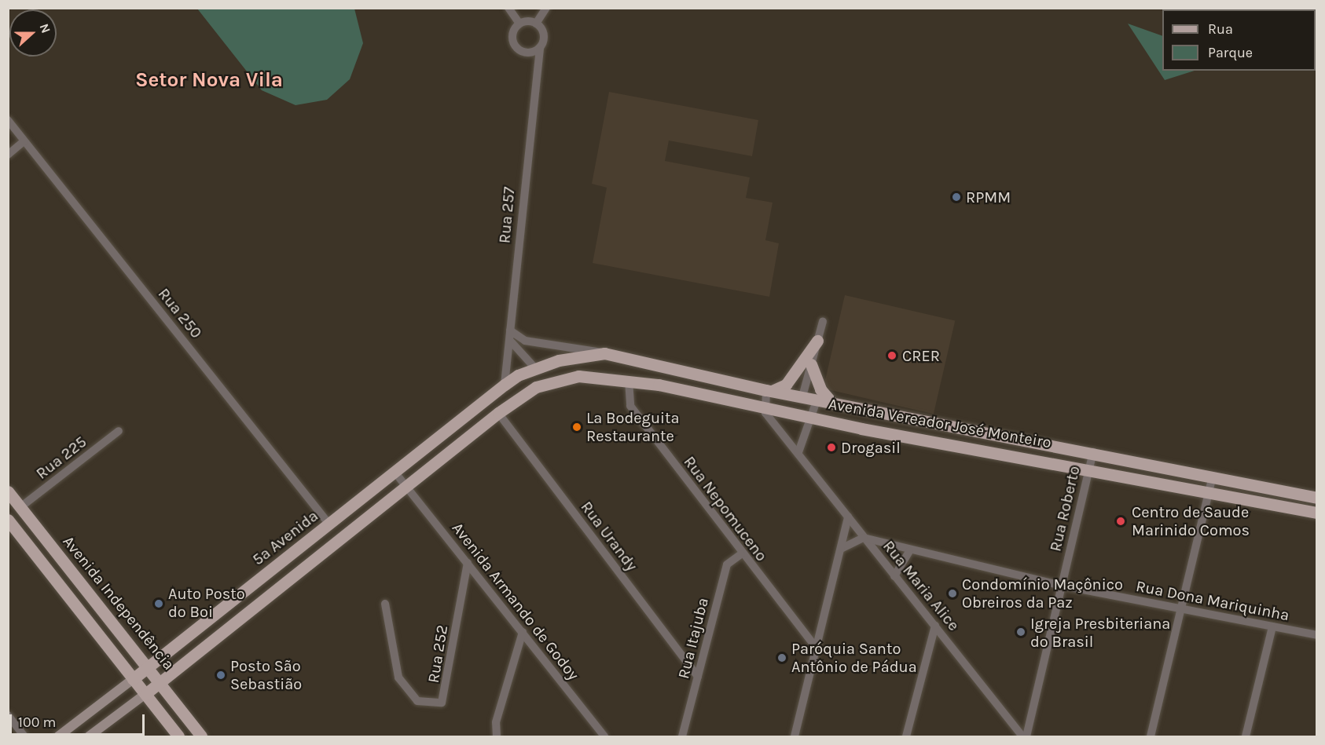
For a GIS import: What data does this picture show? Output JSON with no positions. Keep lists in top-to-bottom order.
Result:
{
  "streets": {
    "main road": ["Avenida Vereador José Monteiro", "5ª Avenida", "Avenida Independência"],
    "street": [
      "Rua 257",
      "Rua 250",
      "Rua 225",
      "Rua Nepomuceno",
      "Rua Roberto",
      "Rua Urandy",
      "Rua Maria Alice",
      "Rua Dona Mariquinha",
      "Avenida Armando de Godoy",
      "Rua Itajuba",
      "Rua 252"
    ]
  },
  "crossings": [
    ["Rua 257", "Avenida Vereador José Monteiro"],
    ["Rua 257", "5ª Avenida"],
    ["Rua 250", "5ª Avenida"],
    ["Avenida Vereador José Monteiro", "Rua Nepomuceno"],
    ["Avenida Vereador José Monteiro", "Rua Roberto"],
    ["Avenida Vereador José Monteiro", "5ª Avenida"],
    ["Avenida Vereador José Monteiro", "Rua Maria Alice"],
    ["Rua 225", "Avenida Independência"],
    ["Rua Nepomuceno", "Rua Itajuba"],
    ["Rua Roberto", "Rua Dona Mariquinha"],
    ["Rua Urandy", "Rua Itajuba"],
    ["5ª Avenida", "Avenida Armando de Godoy"],
    ["5ª Avenida", "Avenida Independência"],
    ["Rua Maria Alice", "Rua Dona Mariquinha"],
    ["Avenida Armando de Godoy", "Rua 252"]
  ],
  "districts": ["Setor Nova Vila"],
  "places": [
    "RPMM",
    "CRER",
    "La Bodeguita Restaurante",
    "Drogasil",
    "Centro de Saude Marinido Comos",
    "Condomínio Maçônico Obreiros da Paz",
    "Auto Posto do Boi",
    "Igreja Presbiteriana do Brasil",
    "Paróquia Santo Antônio de Pádua",
    "Posto São Sebastião"
  ],
  "legend": ["Rua", "Parque"],
  "scale_bar": "100 m",
  "north": "right"
}
